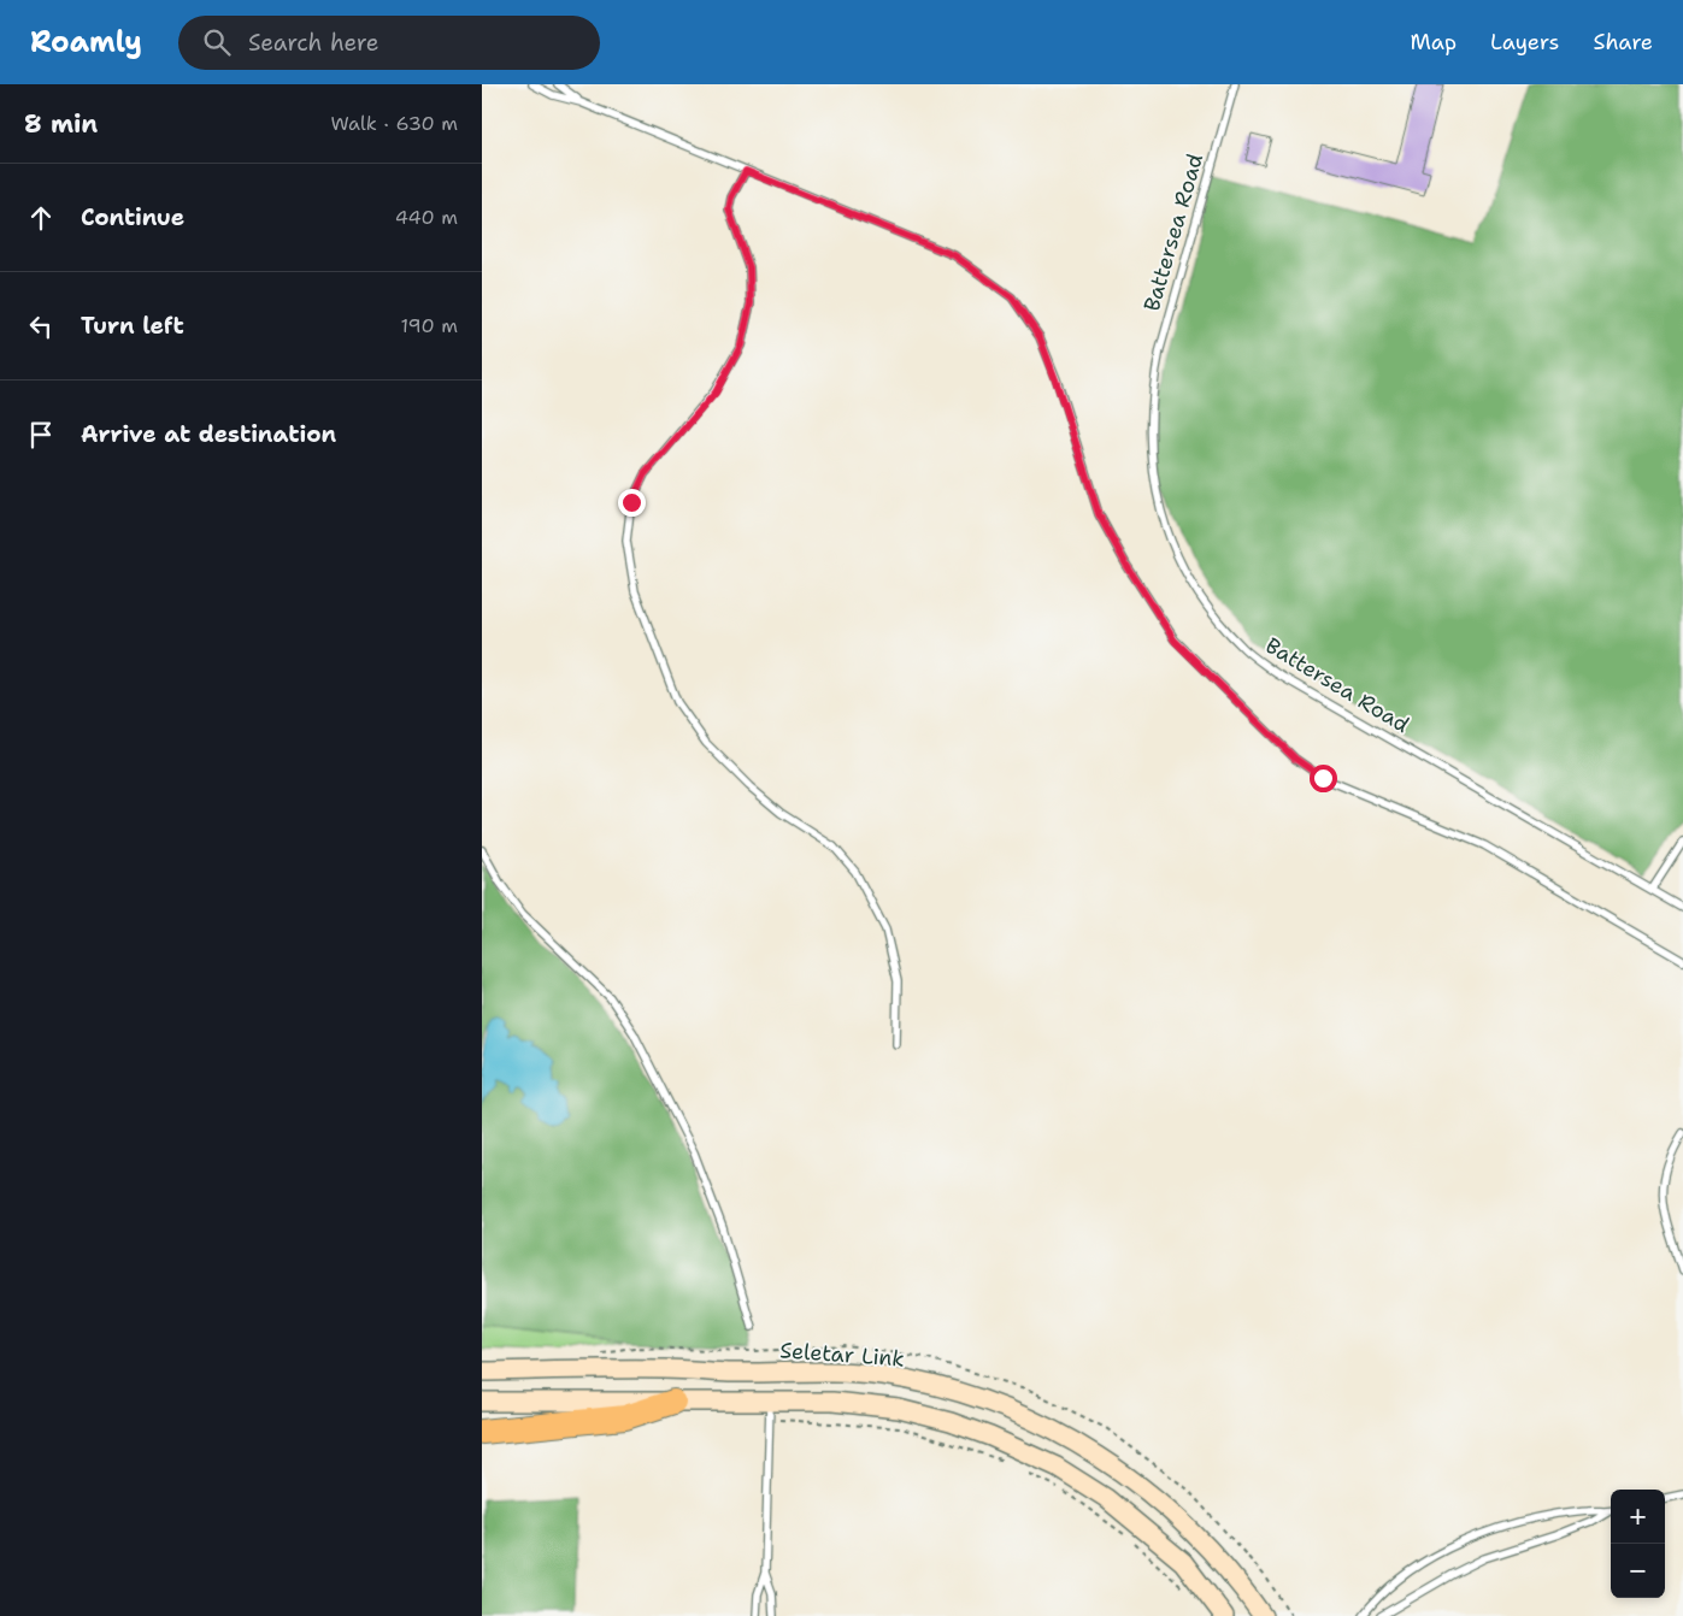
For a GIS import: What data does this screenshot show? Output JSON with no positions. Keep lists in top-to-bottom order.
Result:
{
  "streets": {
    "main road": ["Seletar Link"],
    "lane": ["Battersea Road"]
  },
  "page": {
    "header": "Roamly",
    "search": "Search here",
    "nav": ["Map", "Layers", "Share"],
    "heading": ["8 min", "Walk · 630 m"],
    "list": [
      ["Continue", "440 m"],
      ["Turn left", "190 m"],
      "Arrive at destination"
    ],
    "map_buttons": ["+", "−"]
  }
}
